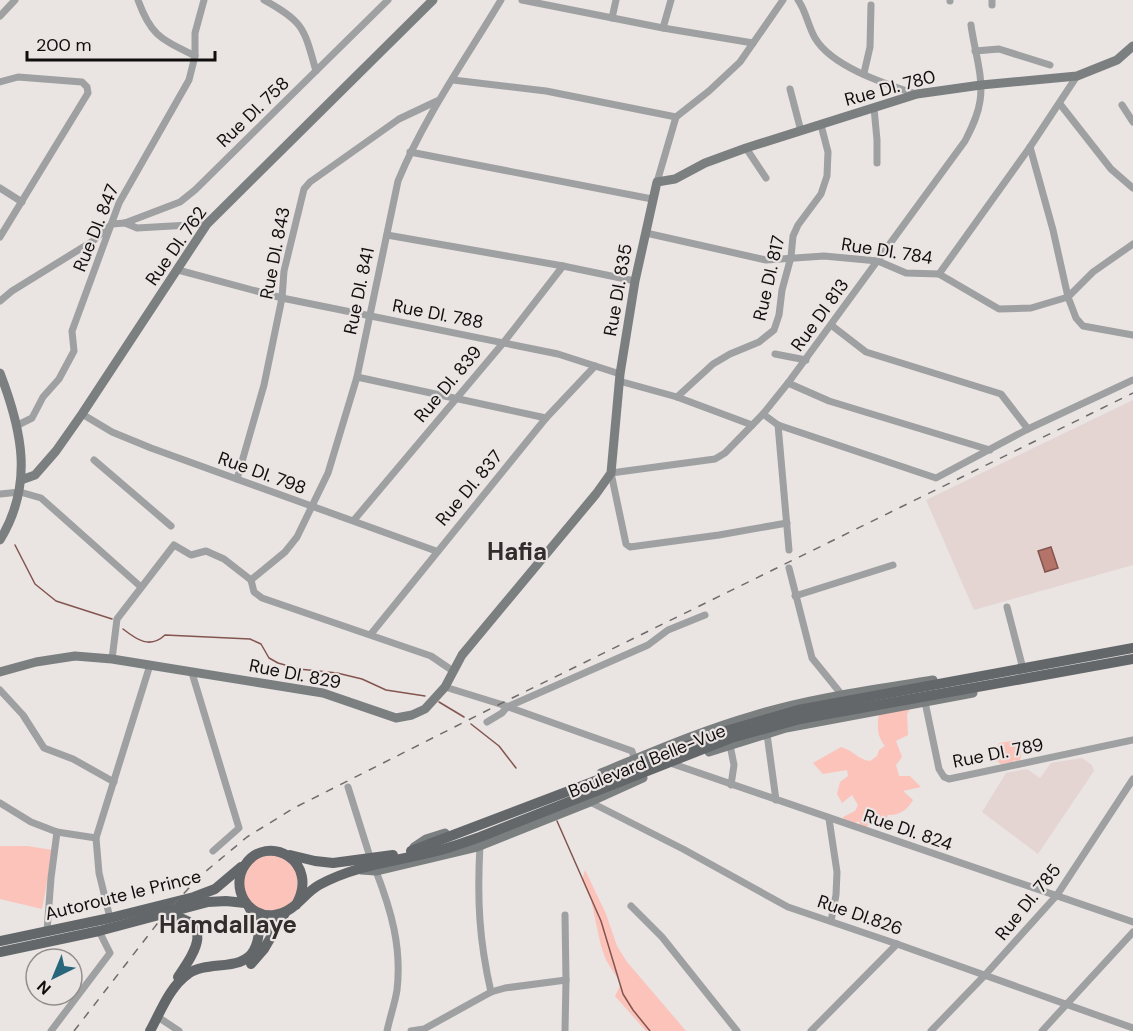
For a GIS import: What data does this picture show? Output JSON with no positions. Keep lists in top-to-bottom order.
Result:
{
  "streets": {
    "main road": ["Boulevard Belle-Vue", "Autoroute le Prince"],
    "street": [
      "Rue DI. 780",
      "Rue DI. 758",
      "Rue DI. 847",
      "Rue DI. 762",
      "Rue DI. 784",
      "Rue DI. 843",
      "Rue DI. 817",
      "Rue DI. 835",
      "Rue DI. 841",
      "Rue DI. 788",
      "Rue DI 813",
      "Rue DI. 839",
      "Rue DI. 798",
      "Rue DI. 837",
      "Rue DI. 829",
      "Rue DI. 789",
      "Rue DI. 824",
      "Rue DI. 785",
      "Rue DI.826"
    ]
  },
  "crossings": [
    ["Rue DI. 780", "Rue DI. 817"],
    ["Rue DI. 780", "Rue DI. 835"],
    ["Rue DI. 780", "Rue DI 813"],
    ["Rue DI. 758", "Rue DI. 847"],
    ["Rue DI. 758", "Rue DI. 762"],
    ["Rue DI. 762", "Rue DI. 788"],
    ["Rue DI. 762", "Rue DI. 798"],
    ["Rue DI. 784", "Rue DI. 817"],
    ["Rue DI. 784", "Rue DI. 835"],
    ["Rue DI. 784", "Rue DI 813"],
    ["Rue DI. 843", "Rue DI. 841"],
    ["Rue DI. 843", "Rue DI. 788"],
    ["Rue DI. 843", "Rue DI. 798"],
    ["Rue DI. 835", "Rue DI. 788"],
    ["Rue DI. 835", "Rue DI 813"],
    ["Rue DI. 835", "Rue DI. 829"],
    ["Rue DI. 841", "Rue DI. 788"],
    ["Rue DI. 841", "Rue DI. 798"],
    ["Rue DI. 788", "Rue DI. 839"],
    ["Rue DI. 788", "Rue DI. 837"],
    ["Rue DI 813", "Rue DI. 829"],
    ["Rue DI. 839", "Rue DI. 798"],
    ["Rue DI. 798", "Rue DI. 837"],
    ["Rue DI. 789", "Boulevard Belle-Vue"],
    ["Boulevard Belle-Vue", "Rue DI. 824"],
    ["Boulevard Belle-Vue", "Autoroute le Prince"],
    ["Boulevard Belle-Vue", "Rue DI.826"],
    ["Rue DI. 824", "Rue DI. 785"],
    ["Rue DI. 785", "Rue DI.826"]
  ],
  "districts": ["Hafia", "Hamdallaye"],
  "scale_bar": "200 m",
  "north": "bottom left"
}
